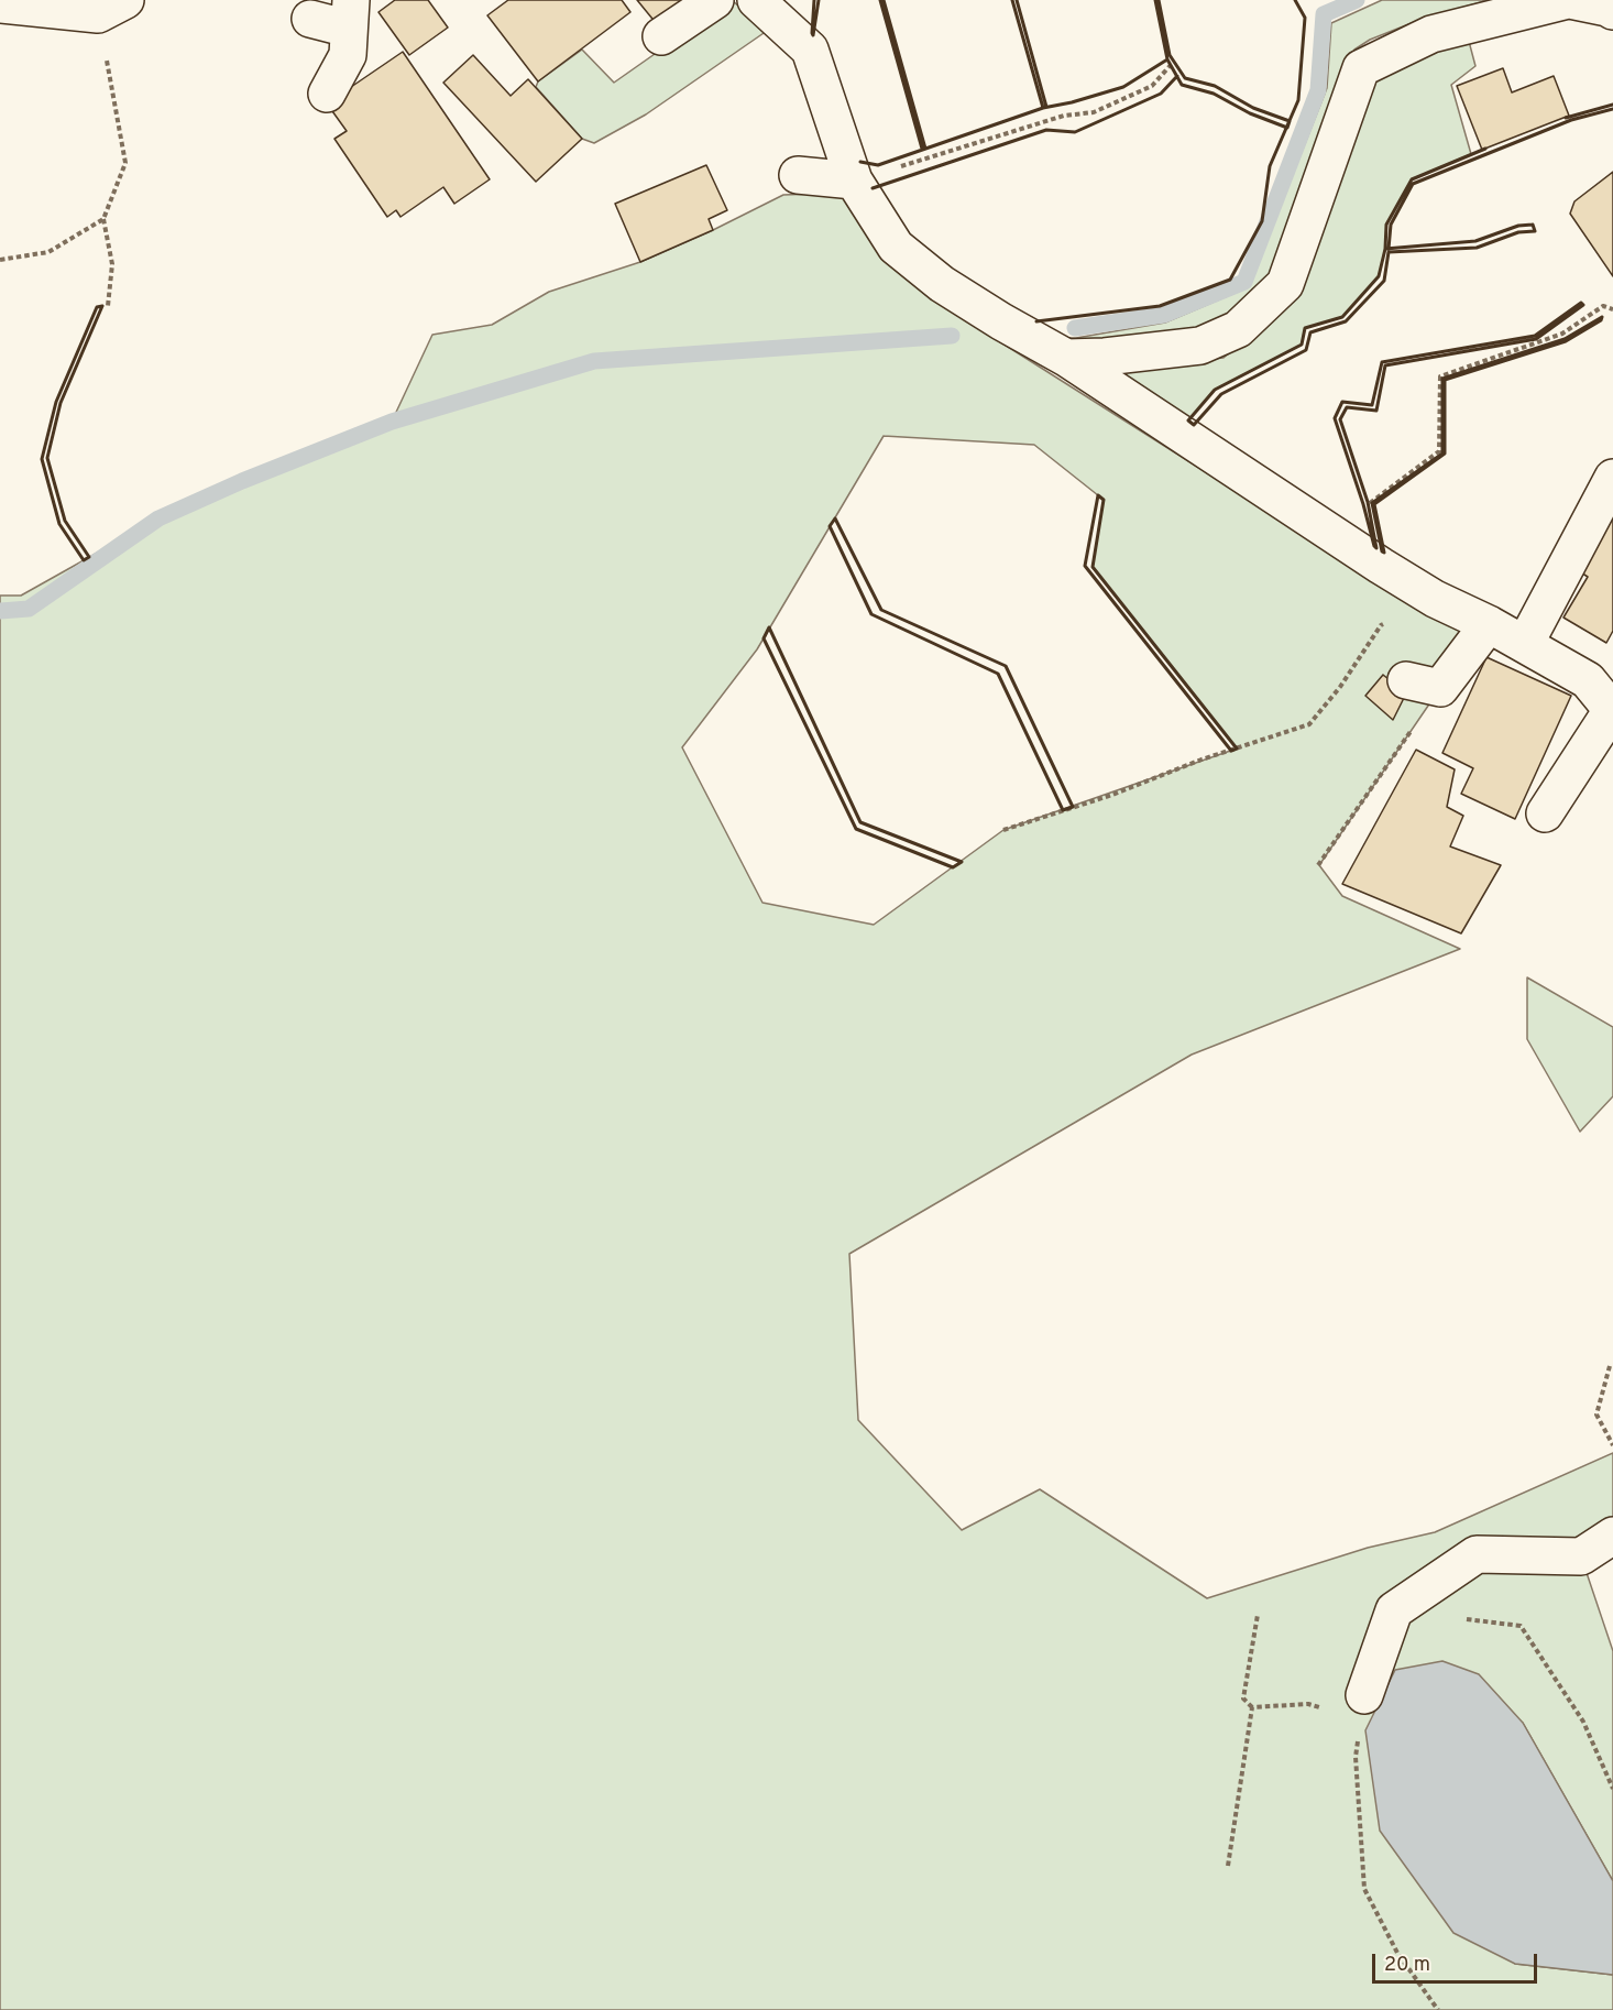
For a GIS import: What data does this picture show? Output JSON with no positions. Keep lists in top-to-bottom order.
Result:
{
  "scale_bar": "20 m"
}
